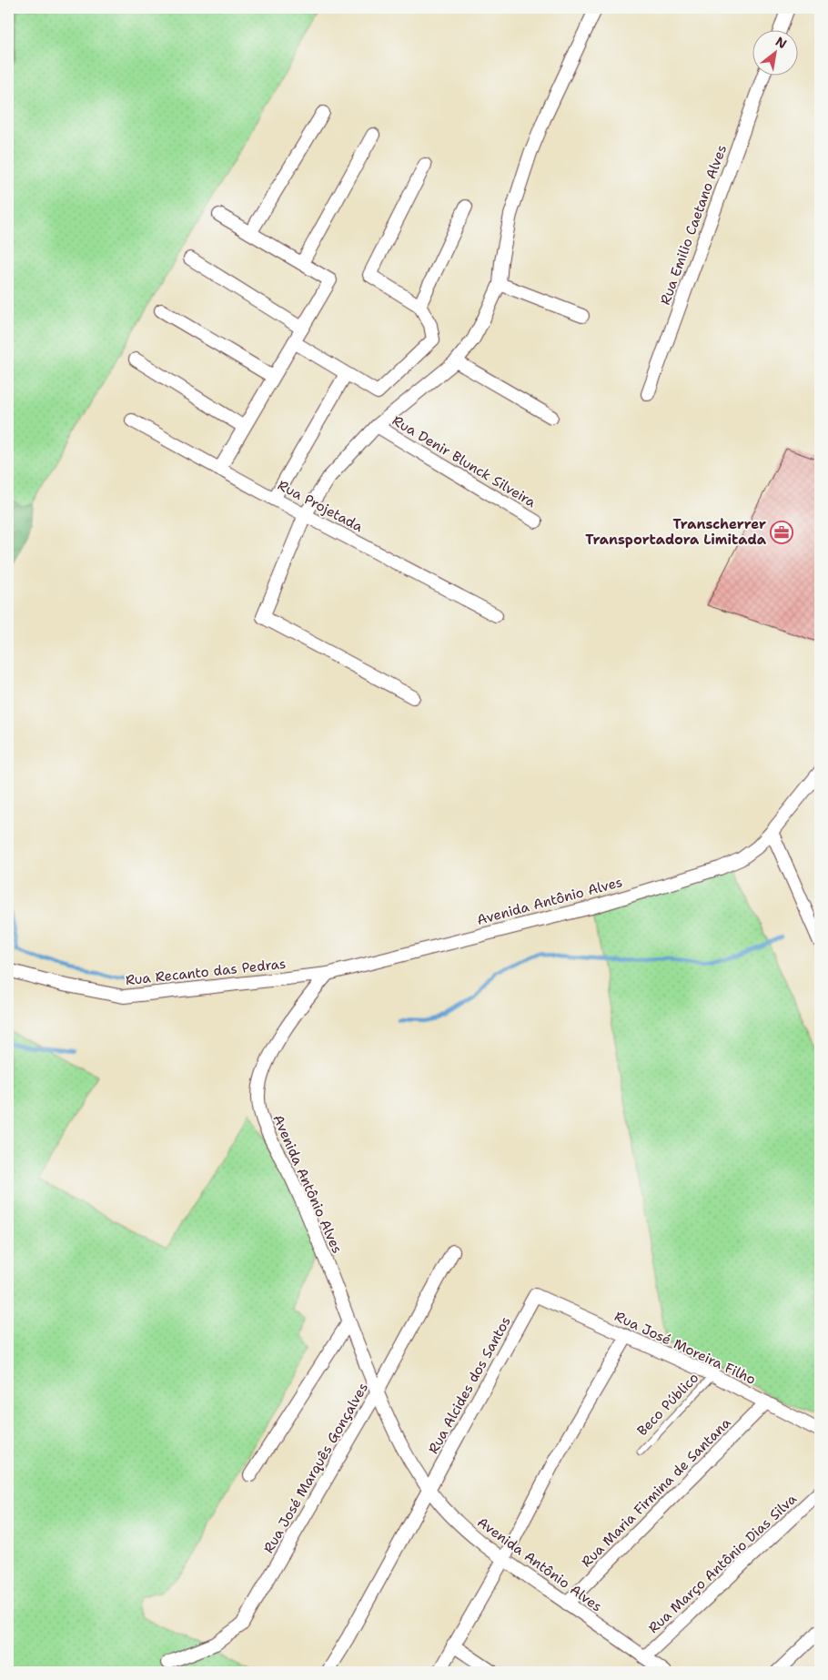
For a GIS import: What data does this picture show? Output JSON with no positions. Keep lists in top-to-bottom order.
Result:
{
  "streets": {
    "street": [
      "Rua Emilio Caetano Alves",
      "Rua Denir Blunck Silveira",
      "Rua Projetada",
      "Avenida Antônio Alves",
      "Rua Recanto das Pedras",
      "Rua José Moreira Filho",
      "Rua Alcides dos Santos",
      "Rua José Marquês Gonçalves",
      "Rua Maria Firmina de Santana",
      "Rua Março Antônio Dias Silva"
    ],
    "lane": ["Beco Público"]
  },
  "crossings": [
    ["Avenida Antônio Alves", "Rua Recanto das Pedras"],
    ["Avenida Antônio Alves", "Rua Alcides dos Santos"],
    ["Avenida Antônio Alves", "Rua José Marquês Gonçalves"],
    ["Avenida Antônio Alves", "Rua Maria Firmina de Santana"],
    ["Avenida Antônio Alves", "Rua Março Antônio Dias Silva"],
    ["Rua José Moreira Filho", "Rua Alcides dos Santos"],
    ["Rua José Moreira Filho", "Beco Público"],
    ["Rua José Moreira Filho", "Rua Maria Firmina de Santana"]
  ],
  "places": {
    "office": ["Transcherrer Transportadora Limitada"]
  },
  "north": "top right"
}
